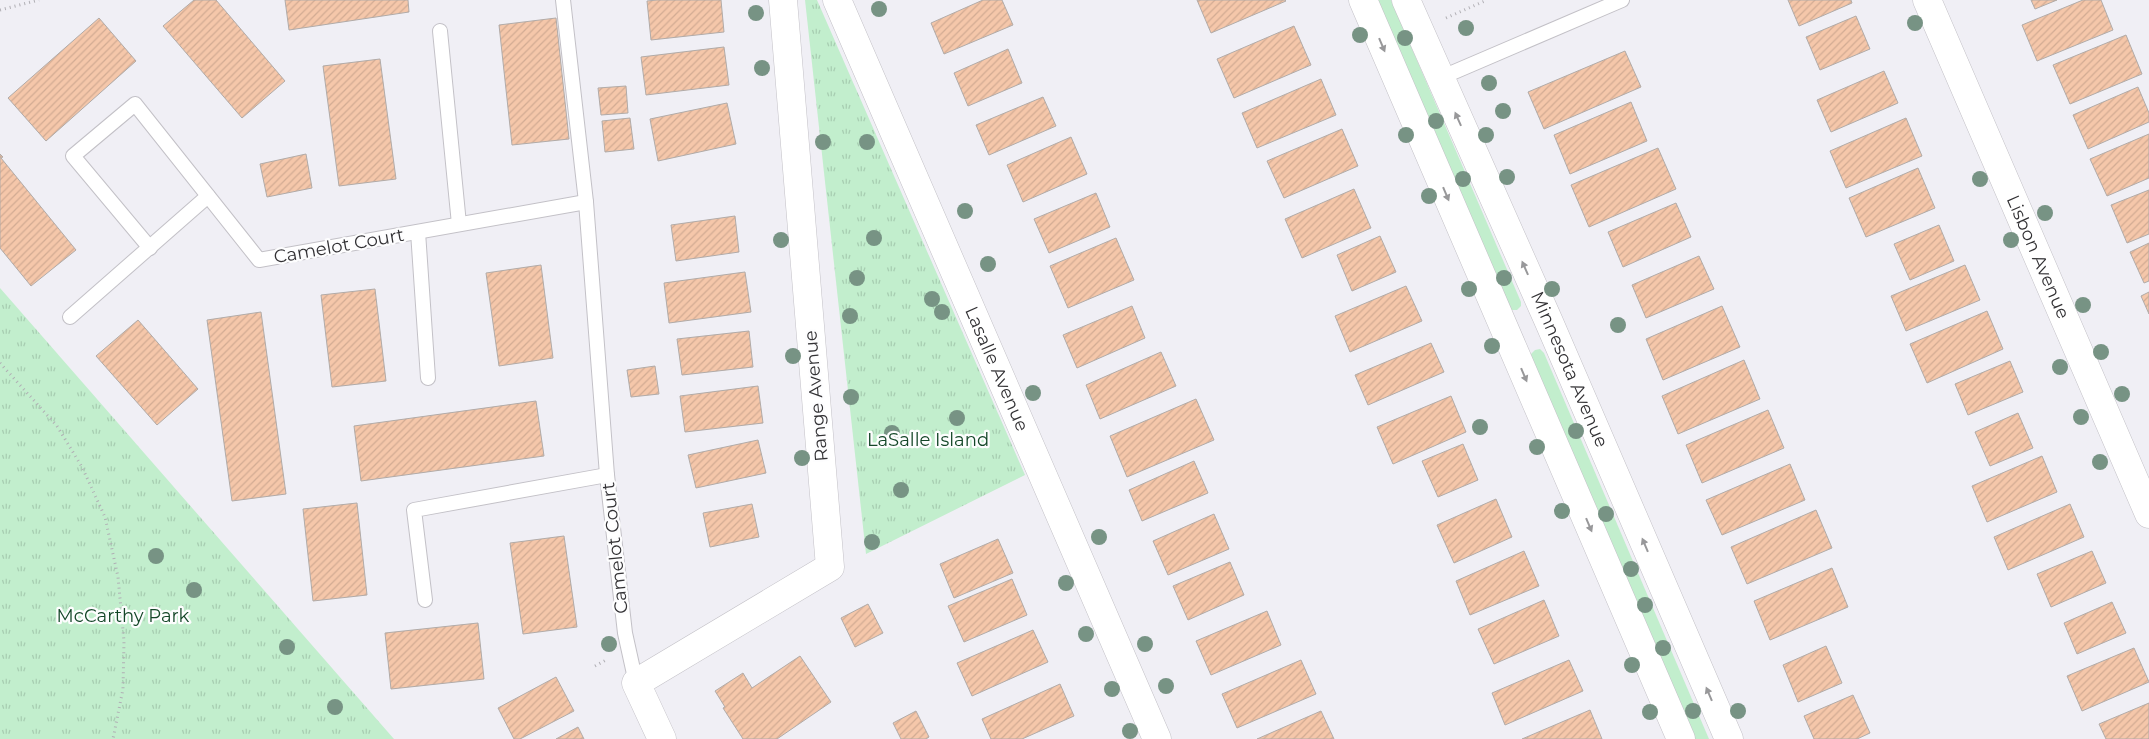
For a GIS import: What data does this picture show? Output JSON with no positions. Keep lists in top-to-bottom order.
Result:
{
  "streets": {
    "street": [
      "Lisbon Avenue",
      "Minnesota Avenue",
      "Lasalle Avenue",
      "Range Avenue"
    ],
    "lane": ["Camelot Court"]
  },
  "crossings": [
    ["Camelot Court", "Range Avenue"]
  ],
  "parks": ["LaSalle Island", "McCarthy Park"]
}
